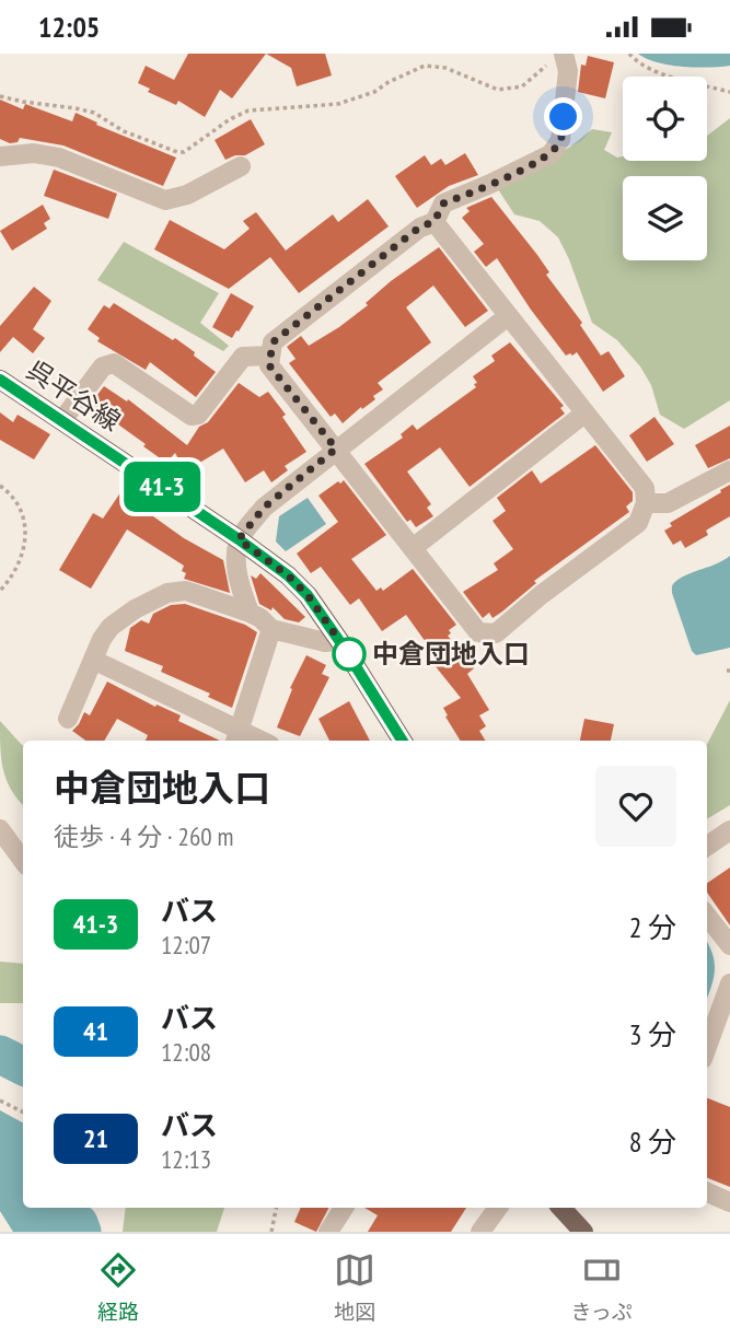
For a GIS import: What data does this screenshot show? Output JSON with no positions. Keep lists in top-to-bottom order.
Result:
{
  "streets": {
    "main road": ["呉平谷線"]
  },
  "places": ["中倉団地入口"],
  "lines": ["bus line 41-3"],
  "page": {
    "status": "12:05",
    "on_map": "41-3",
    "heading": ["中倉団地入口", "徒歩 · 4 分 · 260 m"],
    "list": [
      {
        "mark": "41-3",
        "name": "バス",
        "note": "12:07",
        "value": "2 分"
      },
      {
        "mark": "41",
        "name": "バス",
        "note": "12:08",
        "value": "3 分"
      },
      {
        "mark": "21",
        "name": "バス",
        "note": "12:13",
        "value": "8 分"
      }
    ],
    "tabs": ["経路", "地図", "きっぷ"]
  }
}
